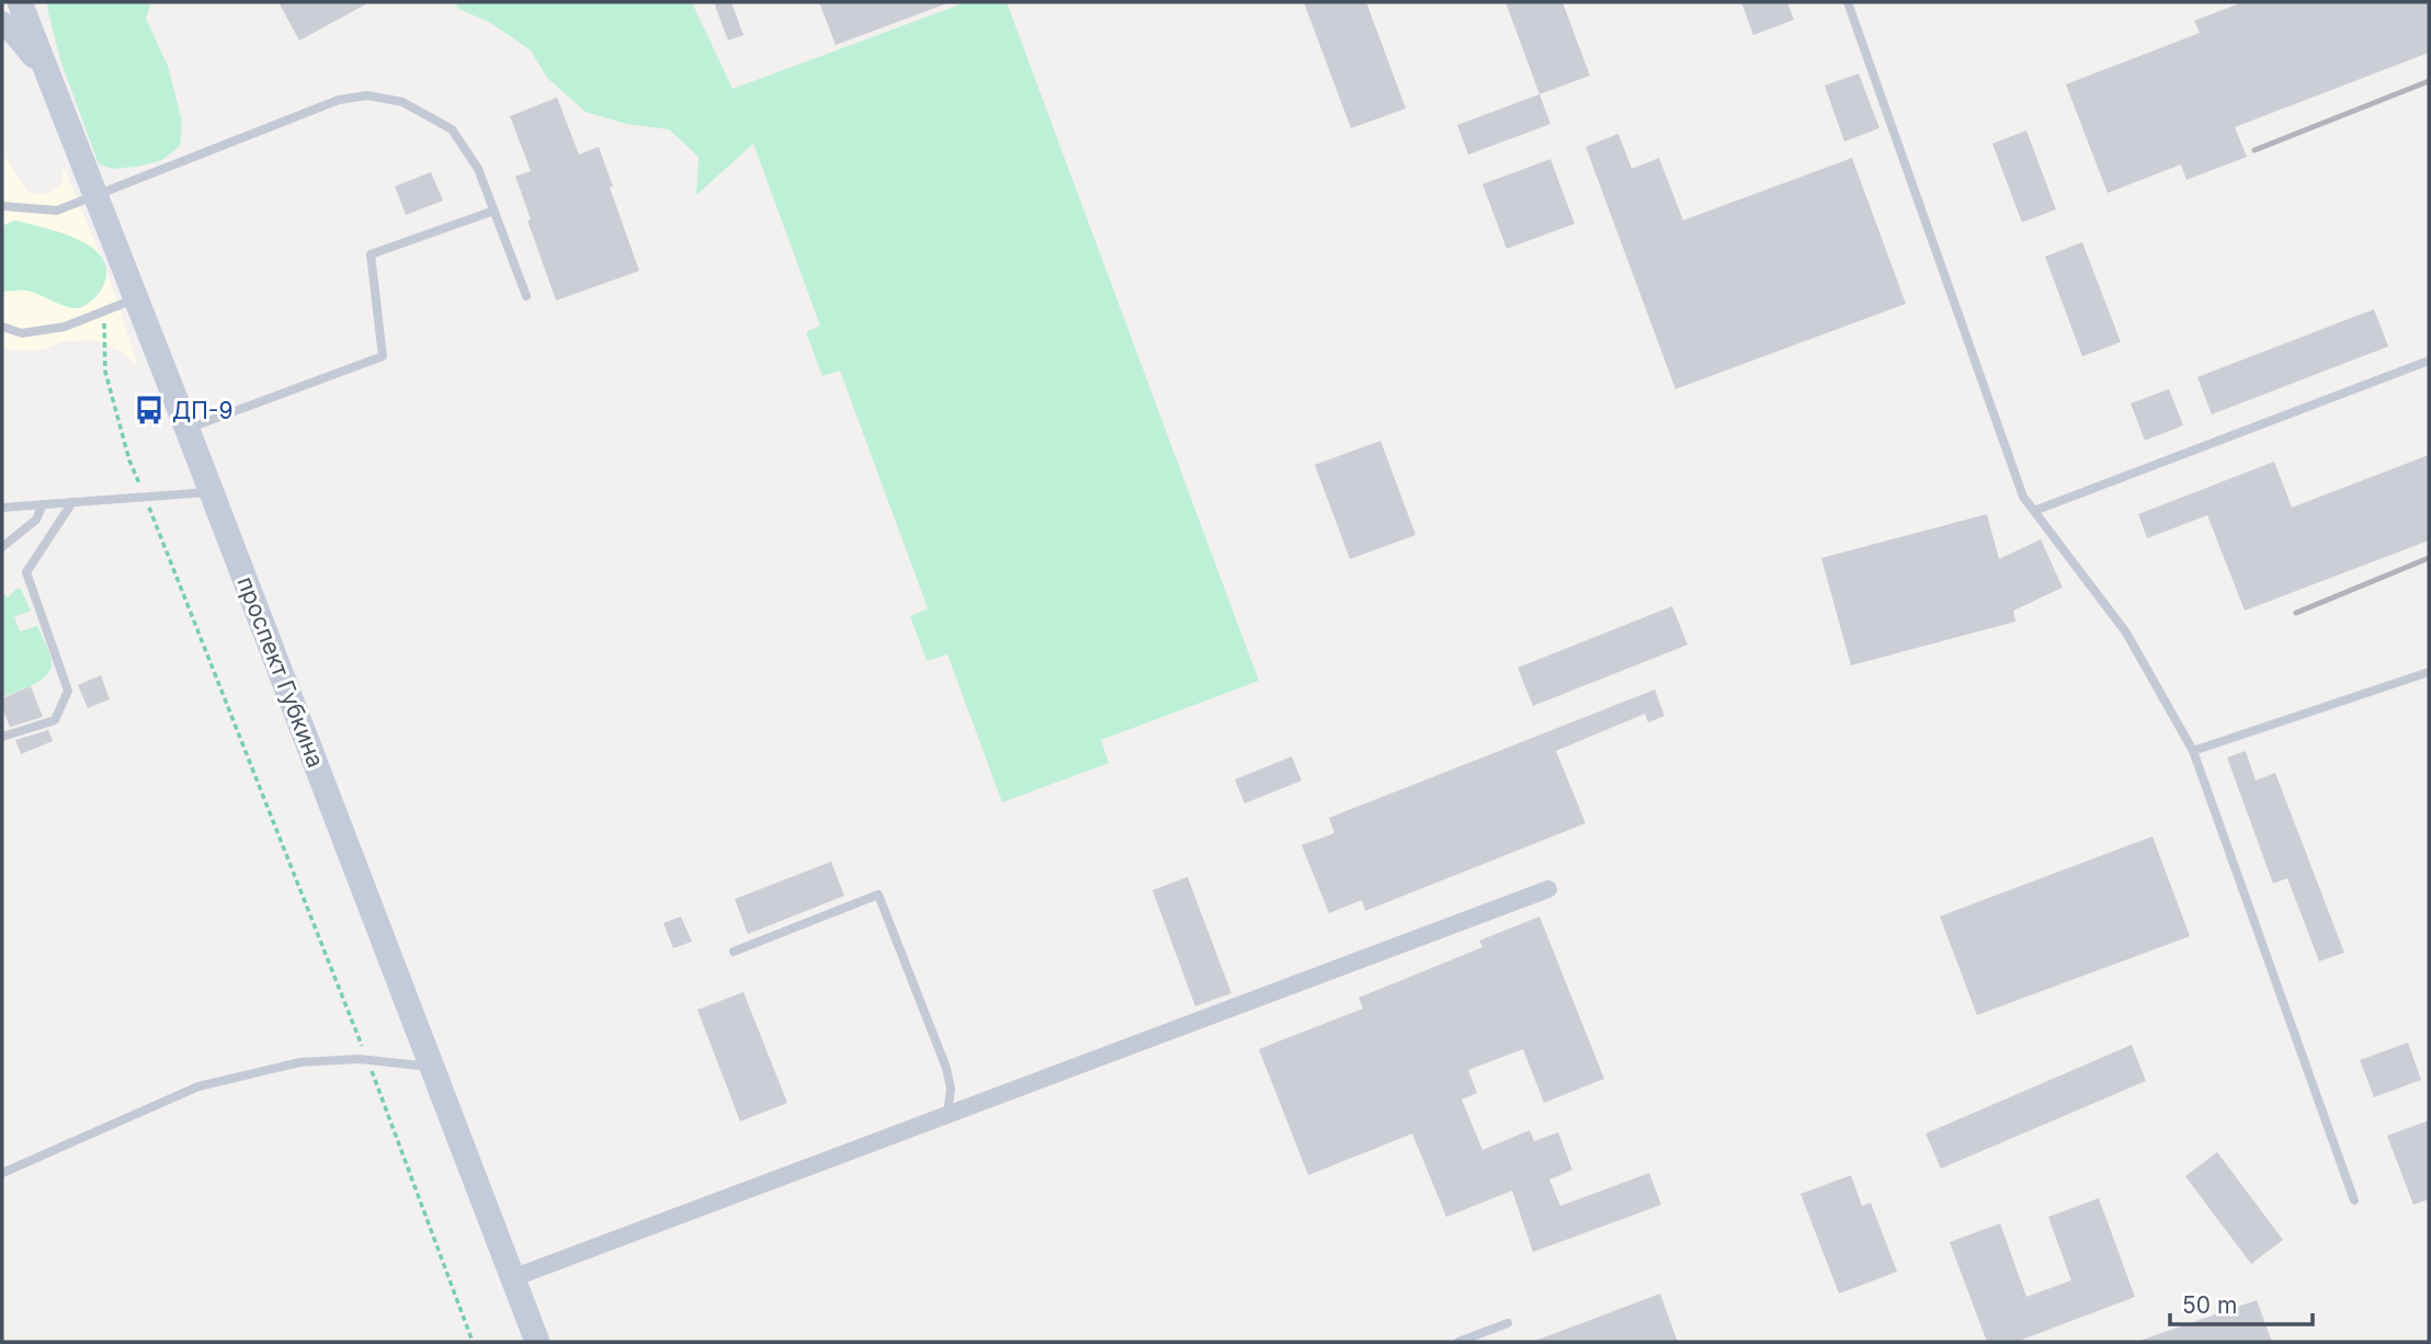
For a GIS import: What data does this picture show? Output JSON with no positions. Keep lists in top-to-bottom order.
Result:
{
  "streets": {
    "main road": ["проспект Губкина"]
  },
  "places": {
    "bus stop": ["ДП-9"]
  },
  "scale_bar": "50 m"
}
